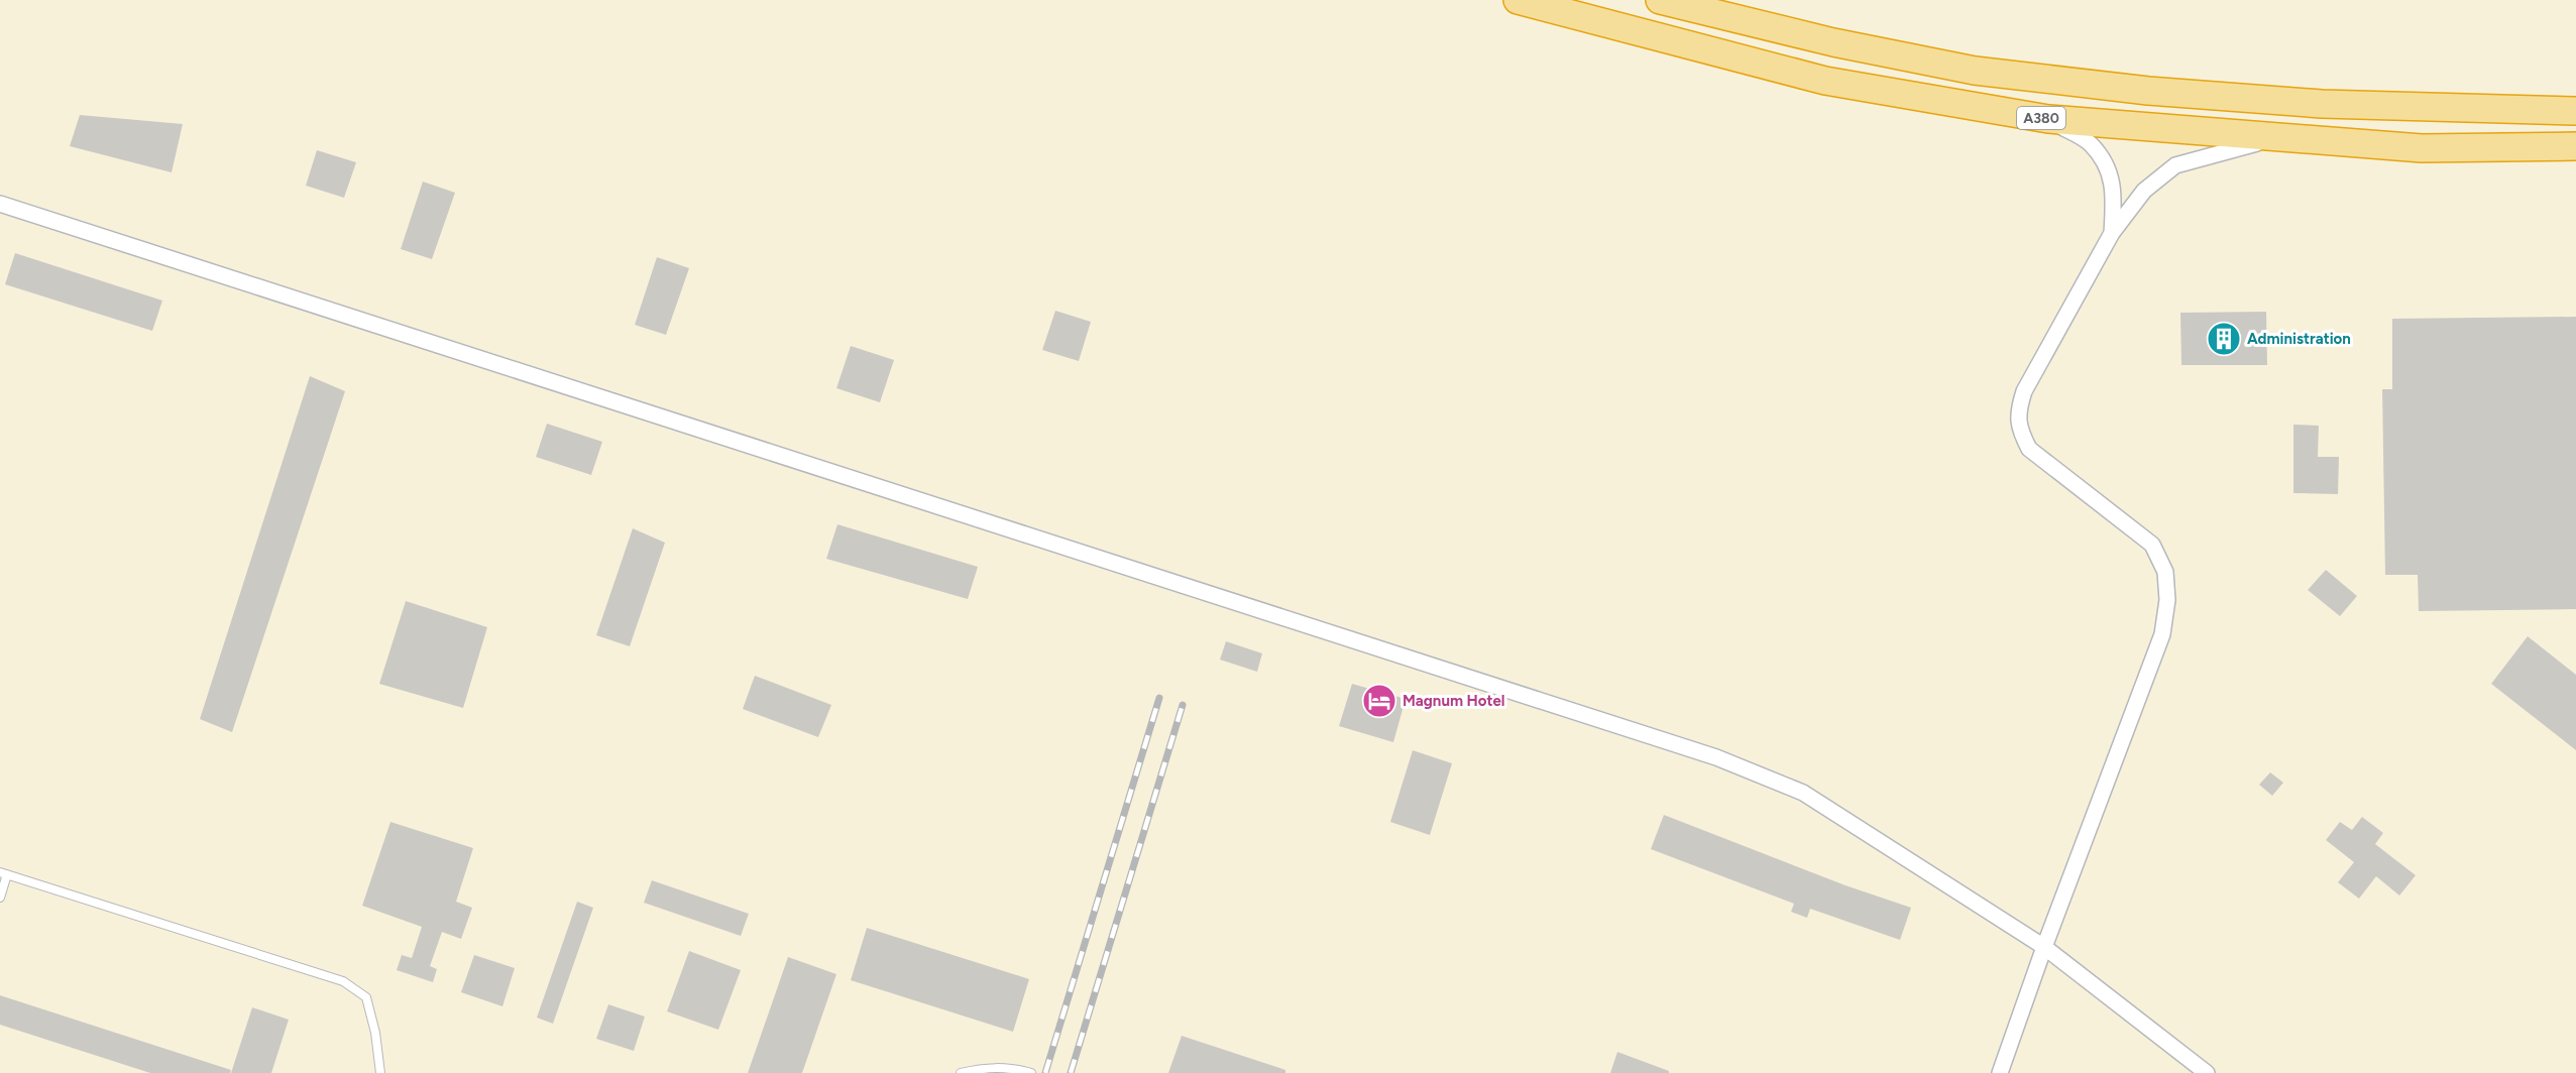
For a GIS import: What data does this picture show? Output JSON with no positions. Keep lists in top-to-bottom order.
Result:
{
  "streets": {
    "highway": ["A380"]
  },
  "places": {
    "building": ["Administration"],
    "hotel": ["Magnum Hotel"]
  }
}
